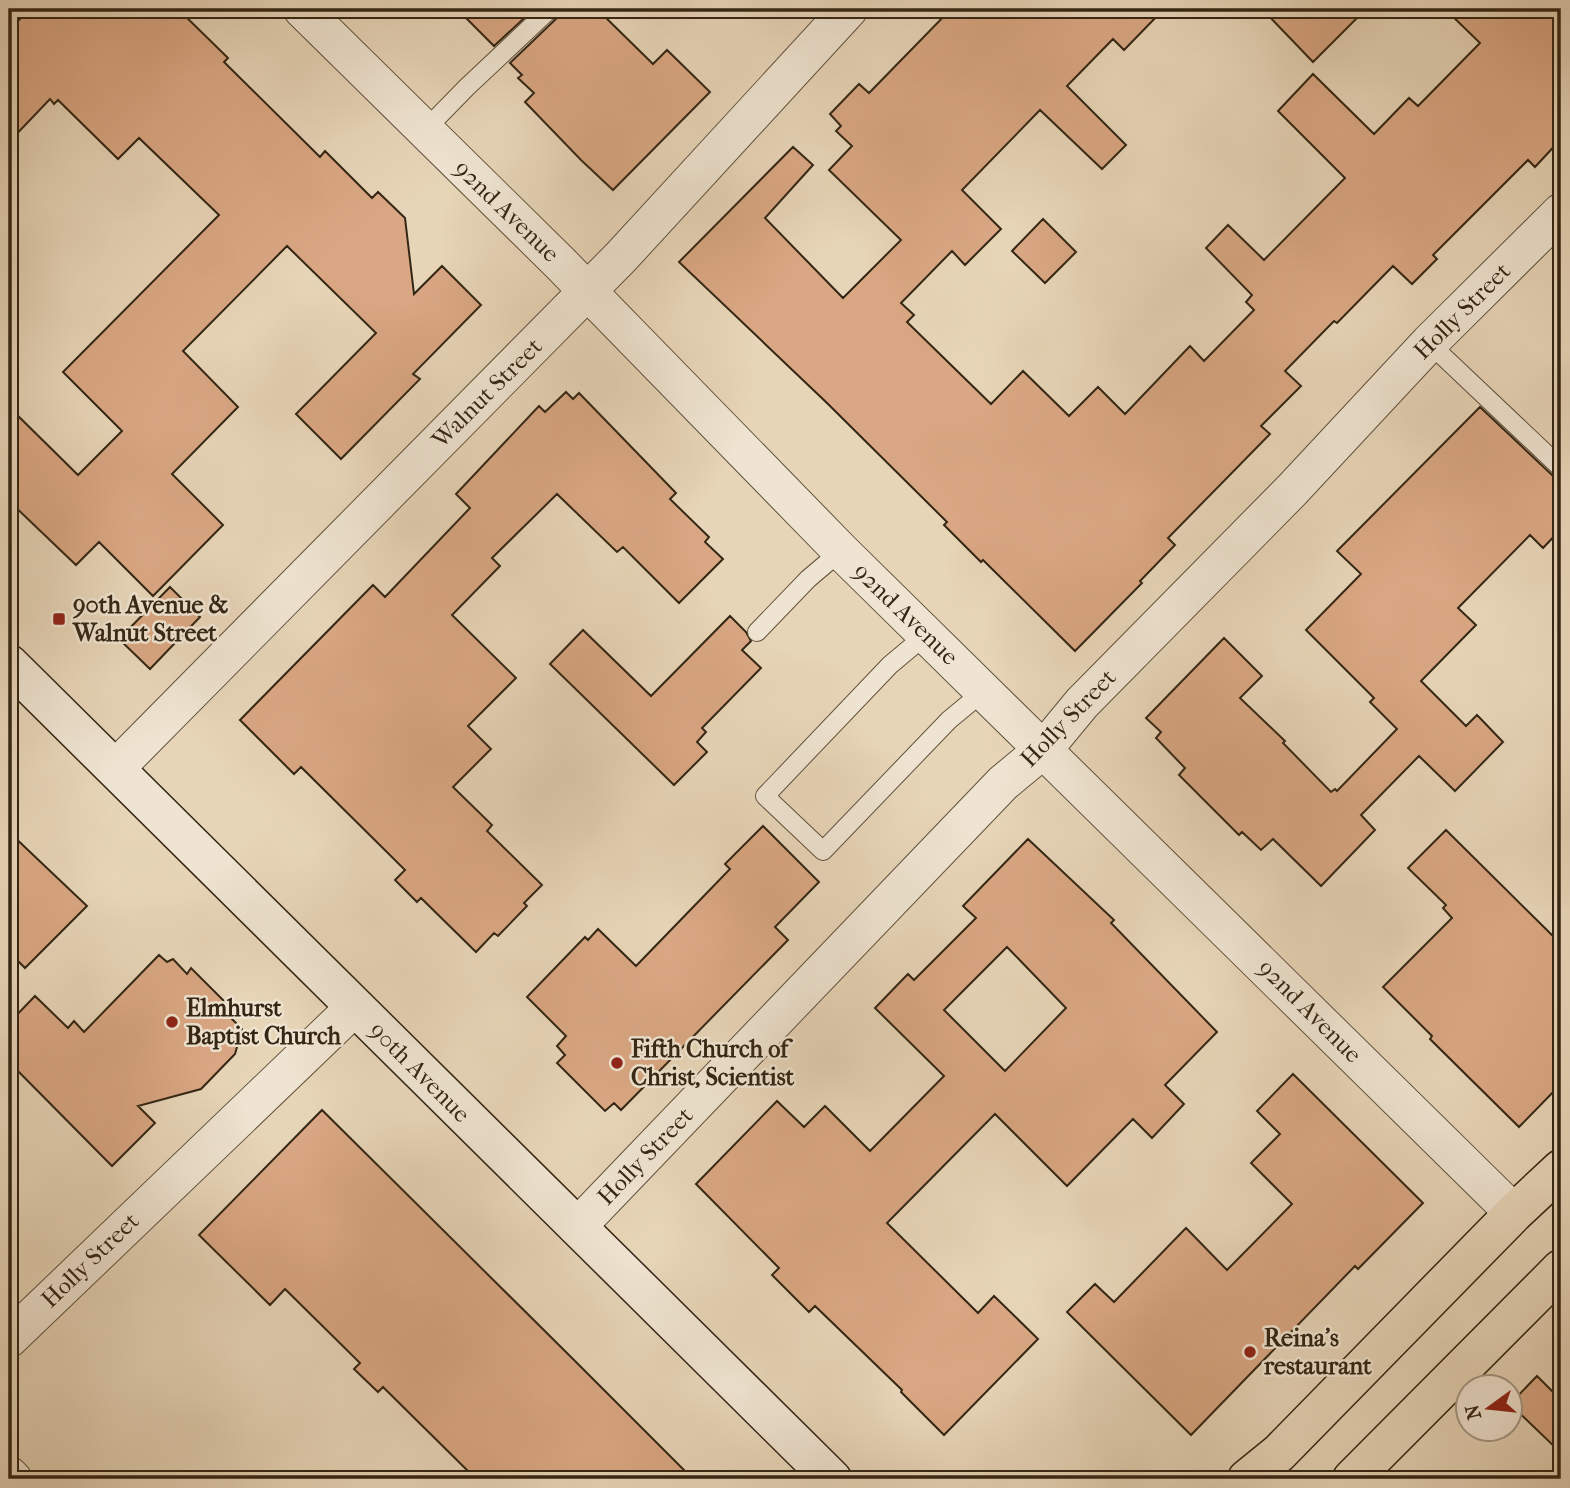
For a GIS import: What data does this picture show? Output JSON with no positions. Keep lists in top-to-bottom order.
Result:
{
  "streets": {
    "street": [
      "92nd Avenue",
      "Holly Street",
      "Walnut Street",
      "90th Avenue"
    ]
  },
  "crossings": [
    ["92nd Avenue", "Holly Street"],
    ["92nd Avenue", "Walnut Street"],
    ["Holly Street", "90th Avenue"],
    ["Walnut Street", "90th Avenue"]
  ],
  "places": {
    "transit": ["90th Avenue & Walnut Street"],
    "other": ["Elmhurst Baptist Church", "Fifth Church of Christ, Scientist", "Reina's restaurant"]
  },
  "north": "left"
}
